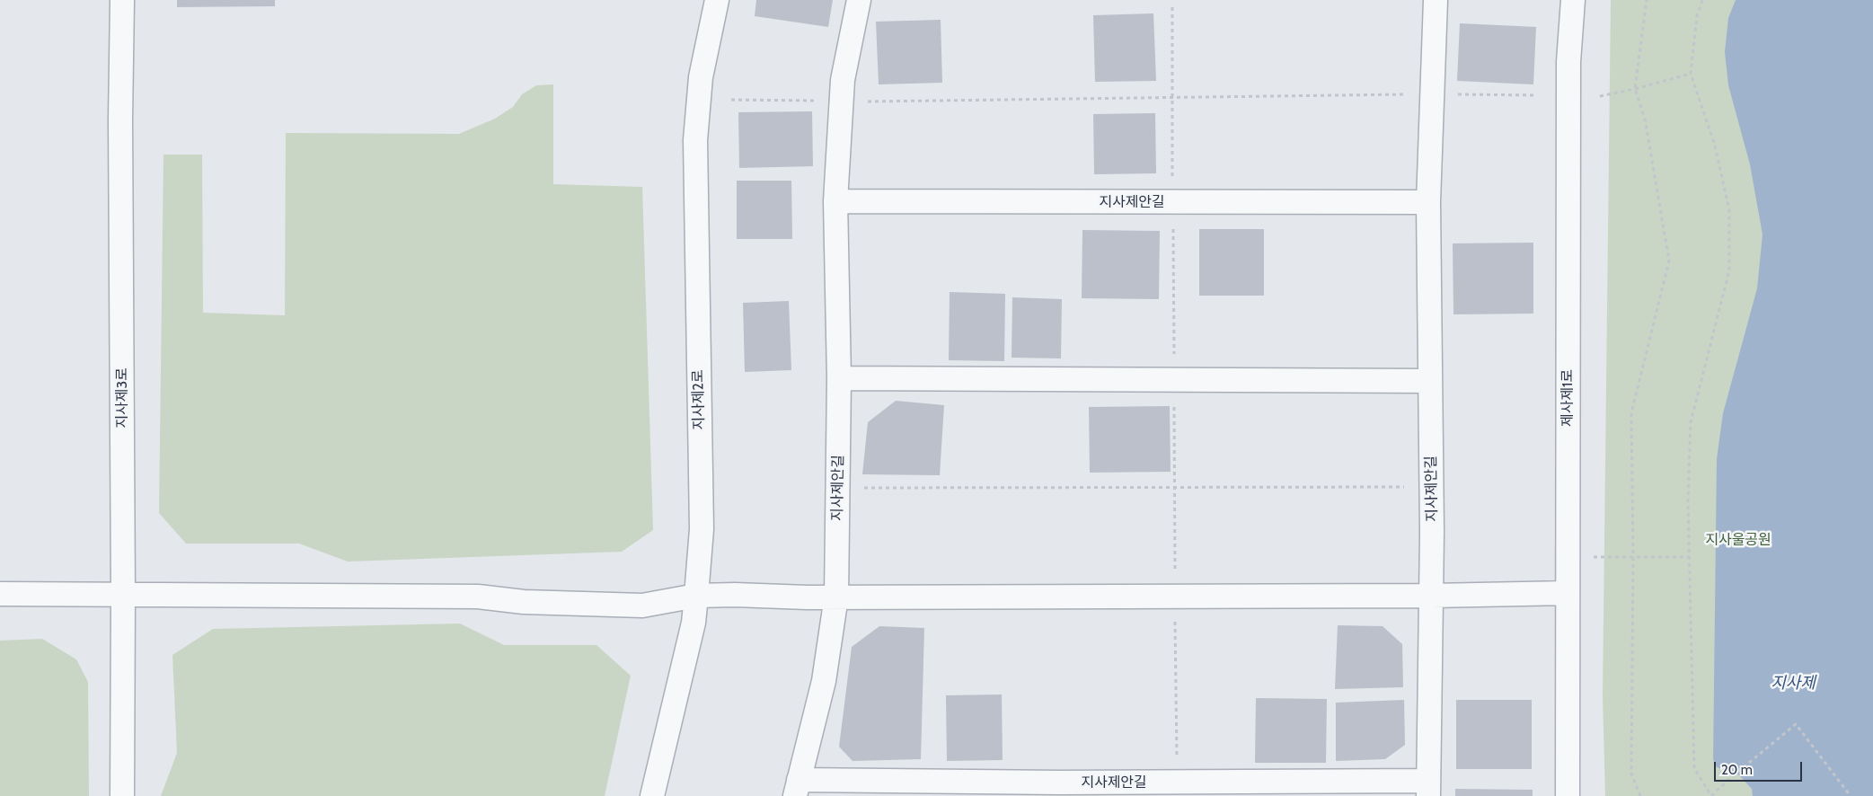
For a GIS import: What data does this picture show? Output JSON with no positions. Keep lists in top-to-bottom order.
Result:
{
  "streets": {
    "street": [
      "지사제안길",
      "지사제3로",
      "제사제1로",
      "지사제2로"
    ]
  },
  "water": ["지사제"],
  "parks": ["지사울공원"],
  "scale_bar": "20 m"
}
